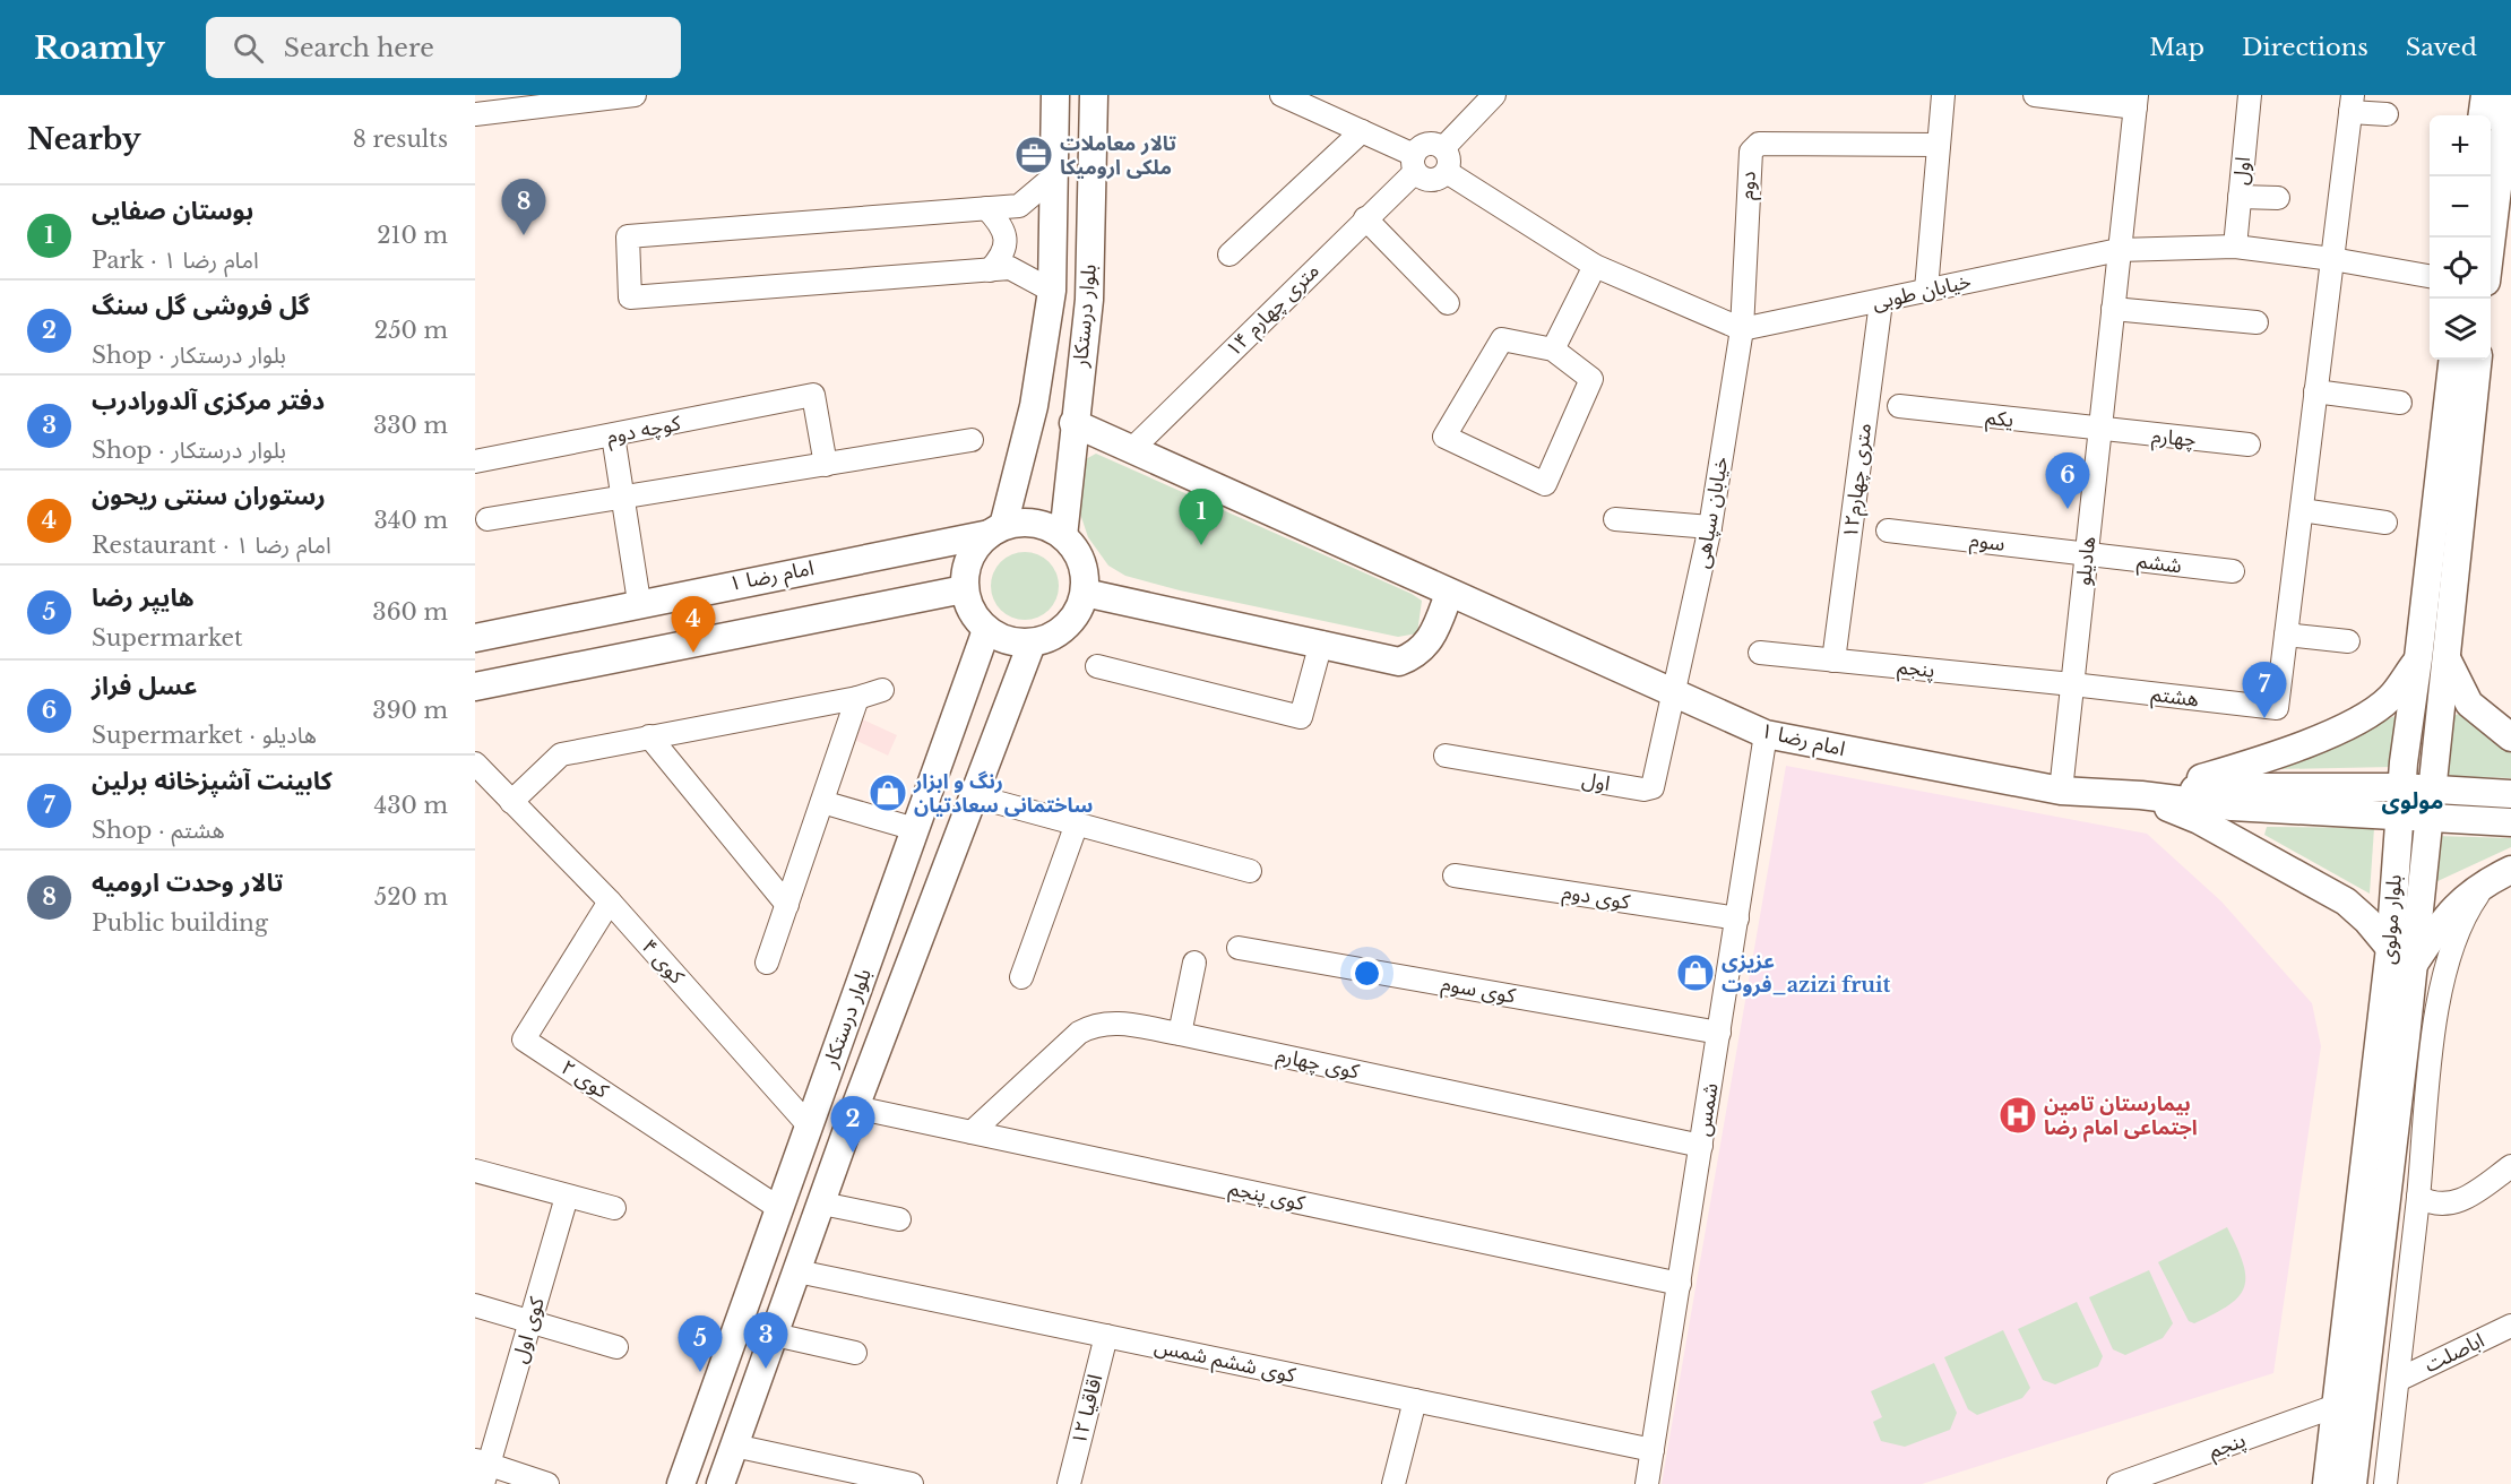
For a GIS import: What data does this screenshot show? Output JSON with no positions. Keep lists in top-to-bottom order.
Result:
{
  "streets": {
    "main road": ["بلوار درستکار", "امام رضا ۱", "بلوار مولوی"],
    "street": [
      "اول",
      "دوم",
      "خیابان طوبی",
      "۱۴ متری چهارم",
      "یکم",
      "کوچه دوم",
      "چهارم",
      "۱۲متری چهارم",
      "خیابان سپاهی",
      "سوم",
      "هادیلو",
      "ششم",
      "پنجم",
      "هشتم",
      "کوی دوم",
      "کوی ۴",
      "کوی سوم",
      "کوی چهارم",
      "کوی ۲",
      "شمس",
      "کوی پنجم",
      "کوی اول",
      "اباصلت",
      "کوی ششم شمس",
      "اقاقیا ۱۲"
    ]
  },
  "crossings": [
    ["اول", "خیابان طوبی"],
    ["اول", "خیابان سپاهی"],
    ["اول", "امام رضا ۱"],
    ["دوم", "خیابان طوبی"],
    ["دوم", "خیابان سپاهی"],
    ["خیابان طوبی", "۱۲متری چهارم"],
    ["خیابان طوبی", "خیابان سپاهی"],
    ["خیابان طوبی", "هادیلو"],
    ["۱۴ متری چهارم", "امام رضا ۱"],
    ["بلوار درستکار", "امام رضا ۱"],
    ["بلوار درستکار", "کوی ۴"],
    ["بلوار درستکار", "کوی ۲"],
    ["بلوار درستکار", "کوی پنجم"],
    ["بلوار درستکار", "کوی ششم شمس"],
    ["یکم", "چهارم"],
    ["یکم", "هادیلو"],
    ["چهارم", "هادیلو"],
    ["۱۲متری چهارم", "پنجم"],
    ["خیابان سپاهی", "امام رضا ۱"],
    ["سوم", "هادیلو"],
    ["سوم", "ششم"],
    ["هادیلو", "ششم"],
    ["هادیلو", "امام رضا ۱"],
    ["هادیلو", "پنجم"],
    ["هادیلو", "هشتم"],
    ["امام رضا ۱", "بلوار مولوی"],
    ["امام رضا ۱", "شمس"],
    ["پنجم", "هشتم"],
    ["پنجم", "بلوار مولوی"],
    ["کوی دوم", "شمس"],
    ["کوی ۴", "کوی ۲"],
    ["کوی سوم", "شمس"],
    ["کوی چهارم", "شمس"],
    ["کوی چهارم", "کوی پنجم"],
    ["شمس", "کوی پنجم"],
    ["شمس", "کوی ششم شمس"],
    ["کوی ششم شمس", "اقاقیا ۱۲"]
  ],
  "districts": ["مولوی"],
  "places": {
    "office": ["تالار معاملات ملکی ارومیکا"],
    "shop": ["رنگ و ابزار ساختمانی سعادتیان", "عزیزی فروت_azizi fruit"],
    "hospital": ["بیمارستان تامین اجتماعی امام رضا"]
  },
  "page": {
    "header": "Roamly",
    "search": "Search here",
    "nav": ["Map", "Directions", "Saved"],
    "heading": ["Nearby", "8 results"],
    "map_buttons": ["+", "−"],
    "pins": [
      "8",
      "6",
      "1",
      "4",
      "7",
      "2",
      "3",
      "5"
    ],
    "list": [
      {
        "mark": "1",
        "name": "بوستان صفایی",
        "note": "Park · امام رضا ۱",
        "value": "210 m"
      },
      {
        "mark": "2",
        "name": "گل فروشی گل سنگ",
        "note": "Shop · بلوار درستکار",
        "value": "250 m"
      },
      {
        "mark": "3",
        "name": "دفتر مرکزی آلدورادرب",
        "note": "Shop · بلوار درستکار",
        "value": "330 m"
      },
      {
        "mark": "4",
        "name": "رستوران سنتی ریحون",
        "note": "Restaurant · امام رضا ۱",
        "value": "340 m"
      },
      {
        "mark": "5",
        "name": "هایپر رضا",
        "note": "Supermarket",
        "value": "360 m"
      },
      {
        "mark": "6",
        "name": "عسل فراز",
        "note": "Supermarket · هادیلو",
        "value": "390 m"
      },
      {
        "mark": "7",
        "name": "کابینت آشپزخانه برلین",
        "note": "Shop · هشتم",
        "value": "430 m"
      },
      {
        "mark": "8",
        "name": "تالار وحدت ارومیه",
        "note": "Public building",
        "value": "520 m"
      }
    ]
  }
}
